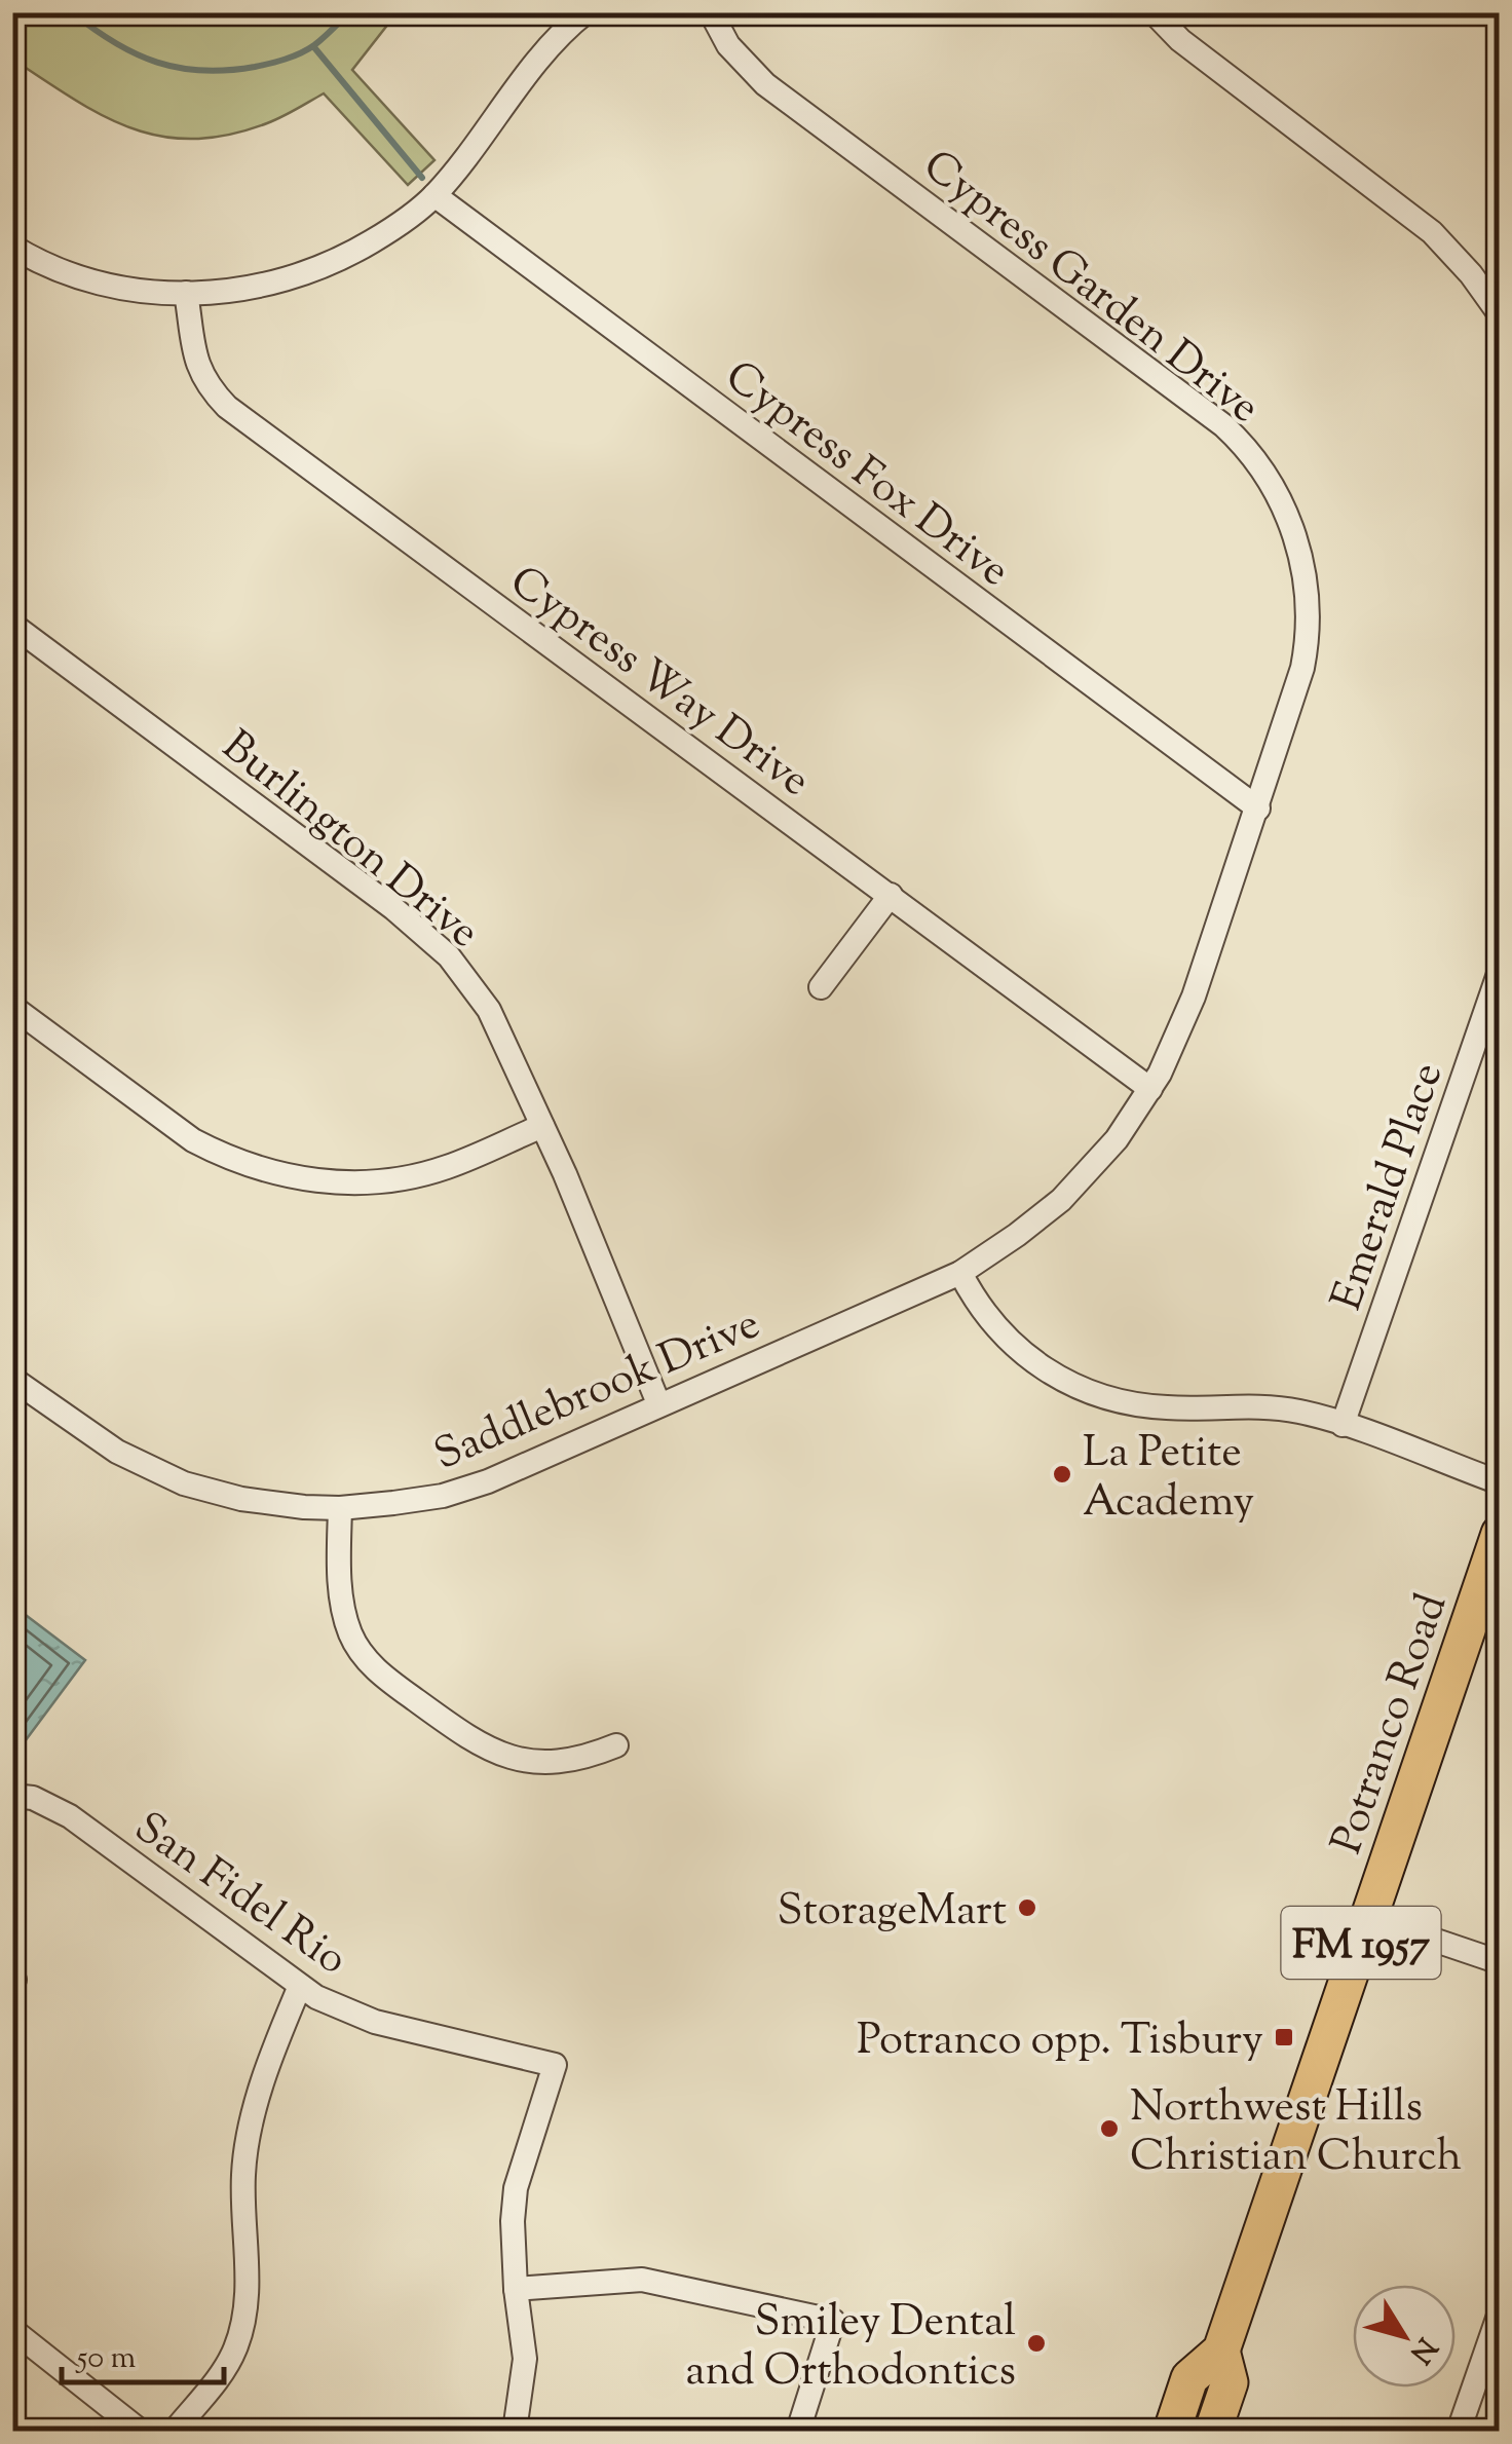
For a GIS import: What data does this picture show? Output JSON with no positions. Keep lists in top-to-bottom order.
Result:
{
  "streets": {
    "main road": ["Potranco Road", "FM 1957"],
    "street": [
      "Cypress Garden Drive",
      "Cypress Fox Drive",
      "Cypress Way Drive",
      "Burlington Drive",
      "Emerald Place",
      "Saddlebrook Drive",
      "San Fidel Rio"
    ]
  },
  "crossings": [
    ["Cypress Garden Drive", "Cypress Fox Drive"],
    ["Cypress Garden Drive", "Cypress Way Drive"],
    ["Cypress Garden Drive", "Saddlebrook Drive"],
    ["Cypress Way Drive", "Saddlebrook Drive"],
    ["Burlington Drive", "Saddlebrook Drive"]
  ],
  "places": {
    "other": [
      "La Petite Academy",
      "StorageMart",
      "Northwest Hills Christian Church",
      "Smiley Dental and Orthodontics"
    ],
    "transit": ["Potranco opp. Tisbury"]
  },
  "scale_bar": "50 m",
  "north": "bottom right"
}
